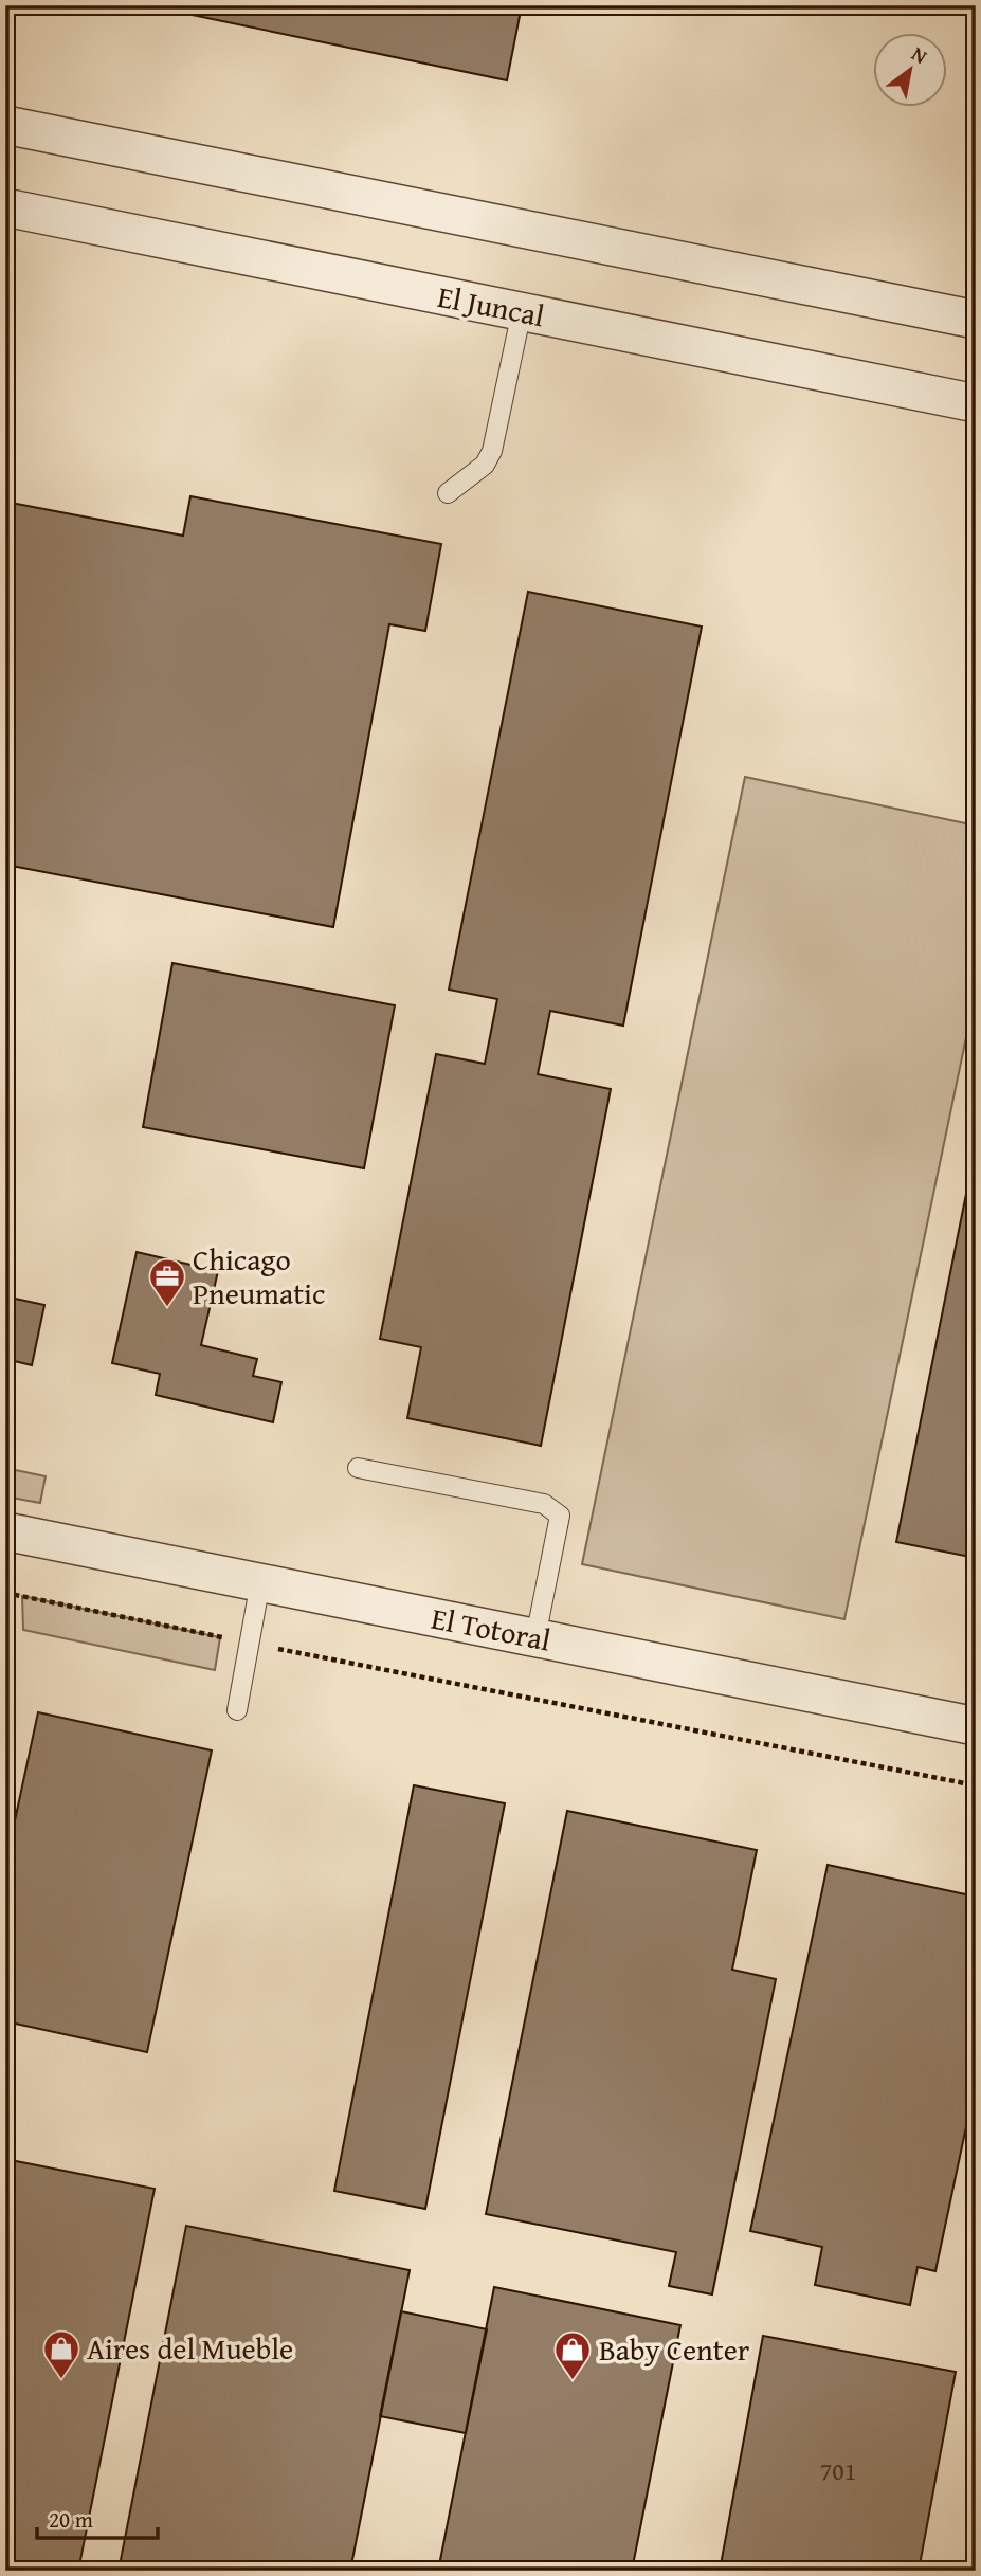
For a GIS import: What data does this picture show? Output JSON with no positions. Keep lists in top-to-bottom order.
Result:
{
  "streets": {
    "street": ["El Juncal", "El Totoral"]
  },
  "places": {
    "office": ["Chicago Pneumatic"],
    "shop": ["Aires del Mueble", "Baby Center"]
  },
  "house_numbers": ["701"],
  "scale_bar": "20 m",
  "north": "top right"
}
